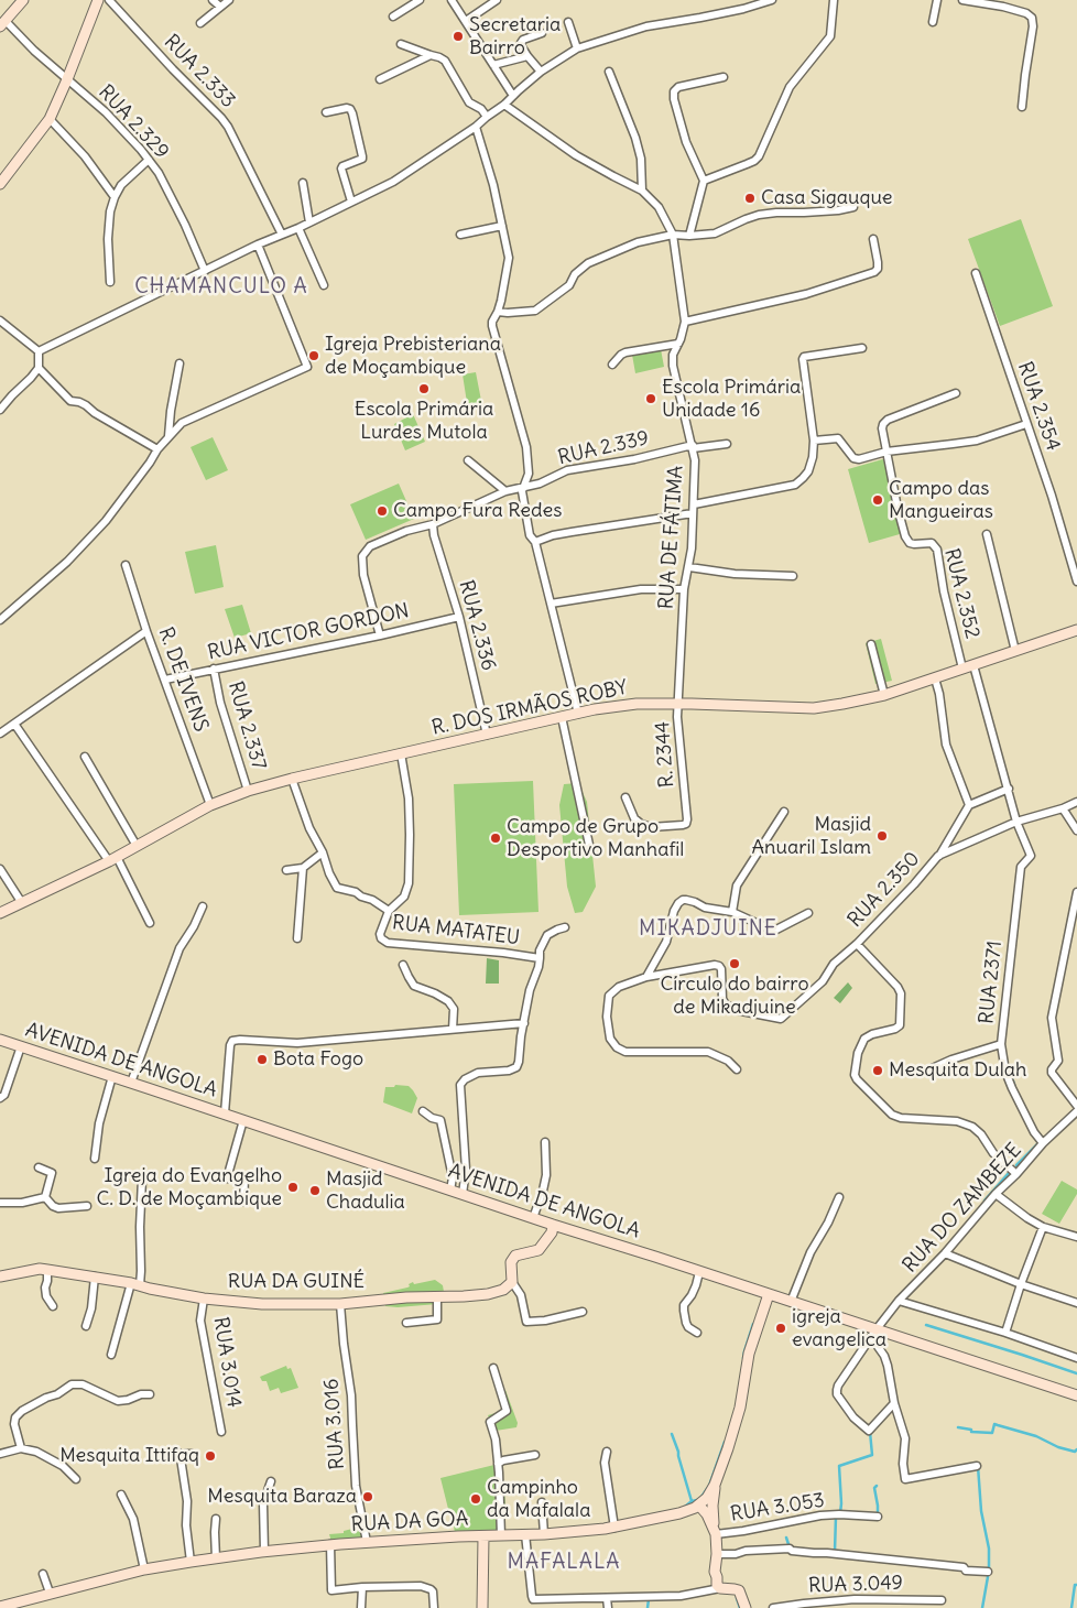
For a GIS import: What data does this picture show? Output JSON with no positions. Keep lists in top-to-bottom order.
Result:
{
  "streets": {
    "street": [
      "RUA 2.333",
      "RUA 2.329",
      "RUA 2.354",
      "RUA 2.339",
      "RUA DE FÁTIMA",
      "RUA 2.352",
      "RUA 2.336",
      "RUA VICTOR GORDON",
      "R. DE IVENS",
      "R. DOS IRMÃOS ROBY",
      "RUA 2.337",
      "R. 2344",
      "RUA 2.350",
      "RUA MATATEU",
      "RUA 2371",
      "AVENIDA DE ANGOLA",
      "RUA DO ZAMBEZE",
      "RUA DA GUINÉ",
      "RUA 3.014",
      "RUA 3.016",
      "RUA 3.053",
      "RUA DA GOA",
      "RUA 3.049"
    ]
  },
  "crossings": [
    ["RUA 2.339", "RUA DE FÁTIMA"],
    ["RUA 2.339", "RUA 2.336"],
    ["RUA 2.339", "RUA VICTOR GORDON"],
    ["RUA DE FÁTIMA", "R. DOS IRMÃOS ROBY"],
    ["RUA DE FÁTIMA", "R. 2344"],
    ["RUA 2.352", "R. DOS IRMÃOS ROBY"],
    ["RUA 2.336", "RUA VICTOR GORDON"],
    ["RUA 2.336", "R. DOS IRMÃOS ROBY"],
    ["RUA VICTOR GORDON", "R. DE IVENS"],
    ["RUA VICTOR GORDON", "RUA 2.337"],
    ["R. DE IVENS", "R. DOS IRMÃOS ROBY"],
    ["R. DOS IRMÃOS ROBY", "RUA 2.337"],
    ["R. DOS IRMÃOS ROBY", "R. 2344"],
    ["RUA 2.350", "RUA 2371"],
    ["RUA MATATEU", "AVENIDA DE ANGOLA"],
    ["RUA 2371", "RUA DO ZAMBEZE"],
    ["AVENIDA DE ANGOLA", "RUA DO ZAMBEZE"],
    ["RUA DA GUINÉ", "RUA 3.014"],
    ["RUA DA GUINÉ", "RUA 3.016"],
    ["RUA 3.016", "RUA DA GOA"]
  ],
  "districts": ["CHAMANCULO A", "MIKADJUINE", "MAFALALA"],
  "places": [
    "Secretaria Bairro",
    "Casa Sigauque",
    "Igreja Prebisteriana de Moçambique",
    "Escola Primária Lurdes Mutola",
    "Escola Primária Unidade 16",
    "Campo das Mangueiras",
    "Campo Fura Redes",
    "Masjid Anuaril Islam",
    "Campo de Grupo Desportivo Manhafil",
    "Círculo do bairro de Mikadjuine",
    "Bota Fogo",
    "Mesquita Dulah",
    "Igreja do Evangelho C. D. de Moçambique",
    "Masjid Chadulia",
    "igreja evangelica",
    "Mesquita Ittifaq",
    "Mesquita Baraza",
    "Campinho da Mafalala"
  ]
}
